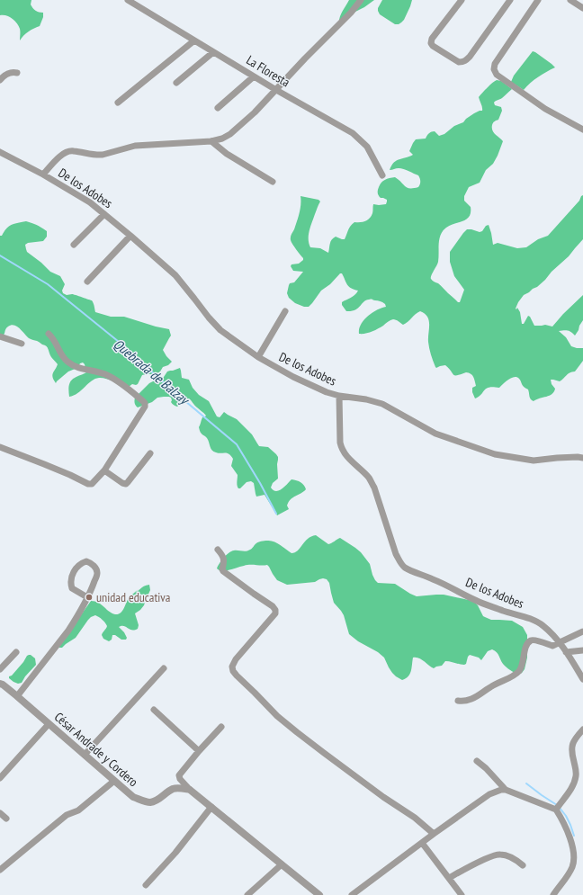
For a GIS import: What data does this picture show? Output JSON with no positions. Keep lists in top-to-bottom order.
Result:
{
  "streets": {
    "street": ["La Floresta", "De los Adobes", "César Andrade y Cordero"]
  },
  "water": ["Quebrada de Balzay"],
  "places": ["unidad educativa"]
}
